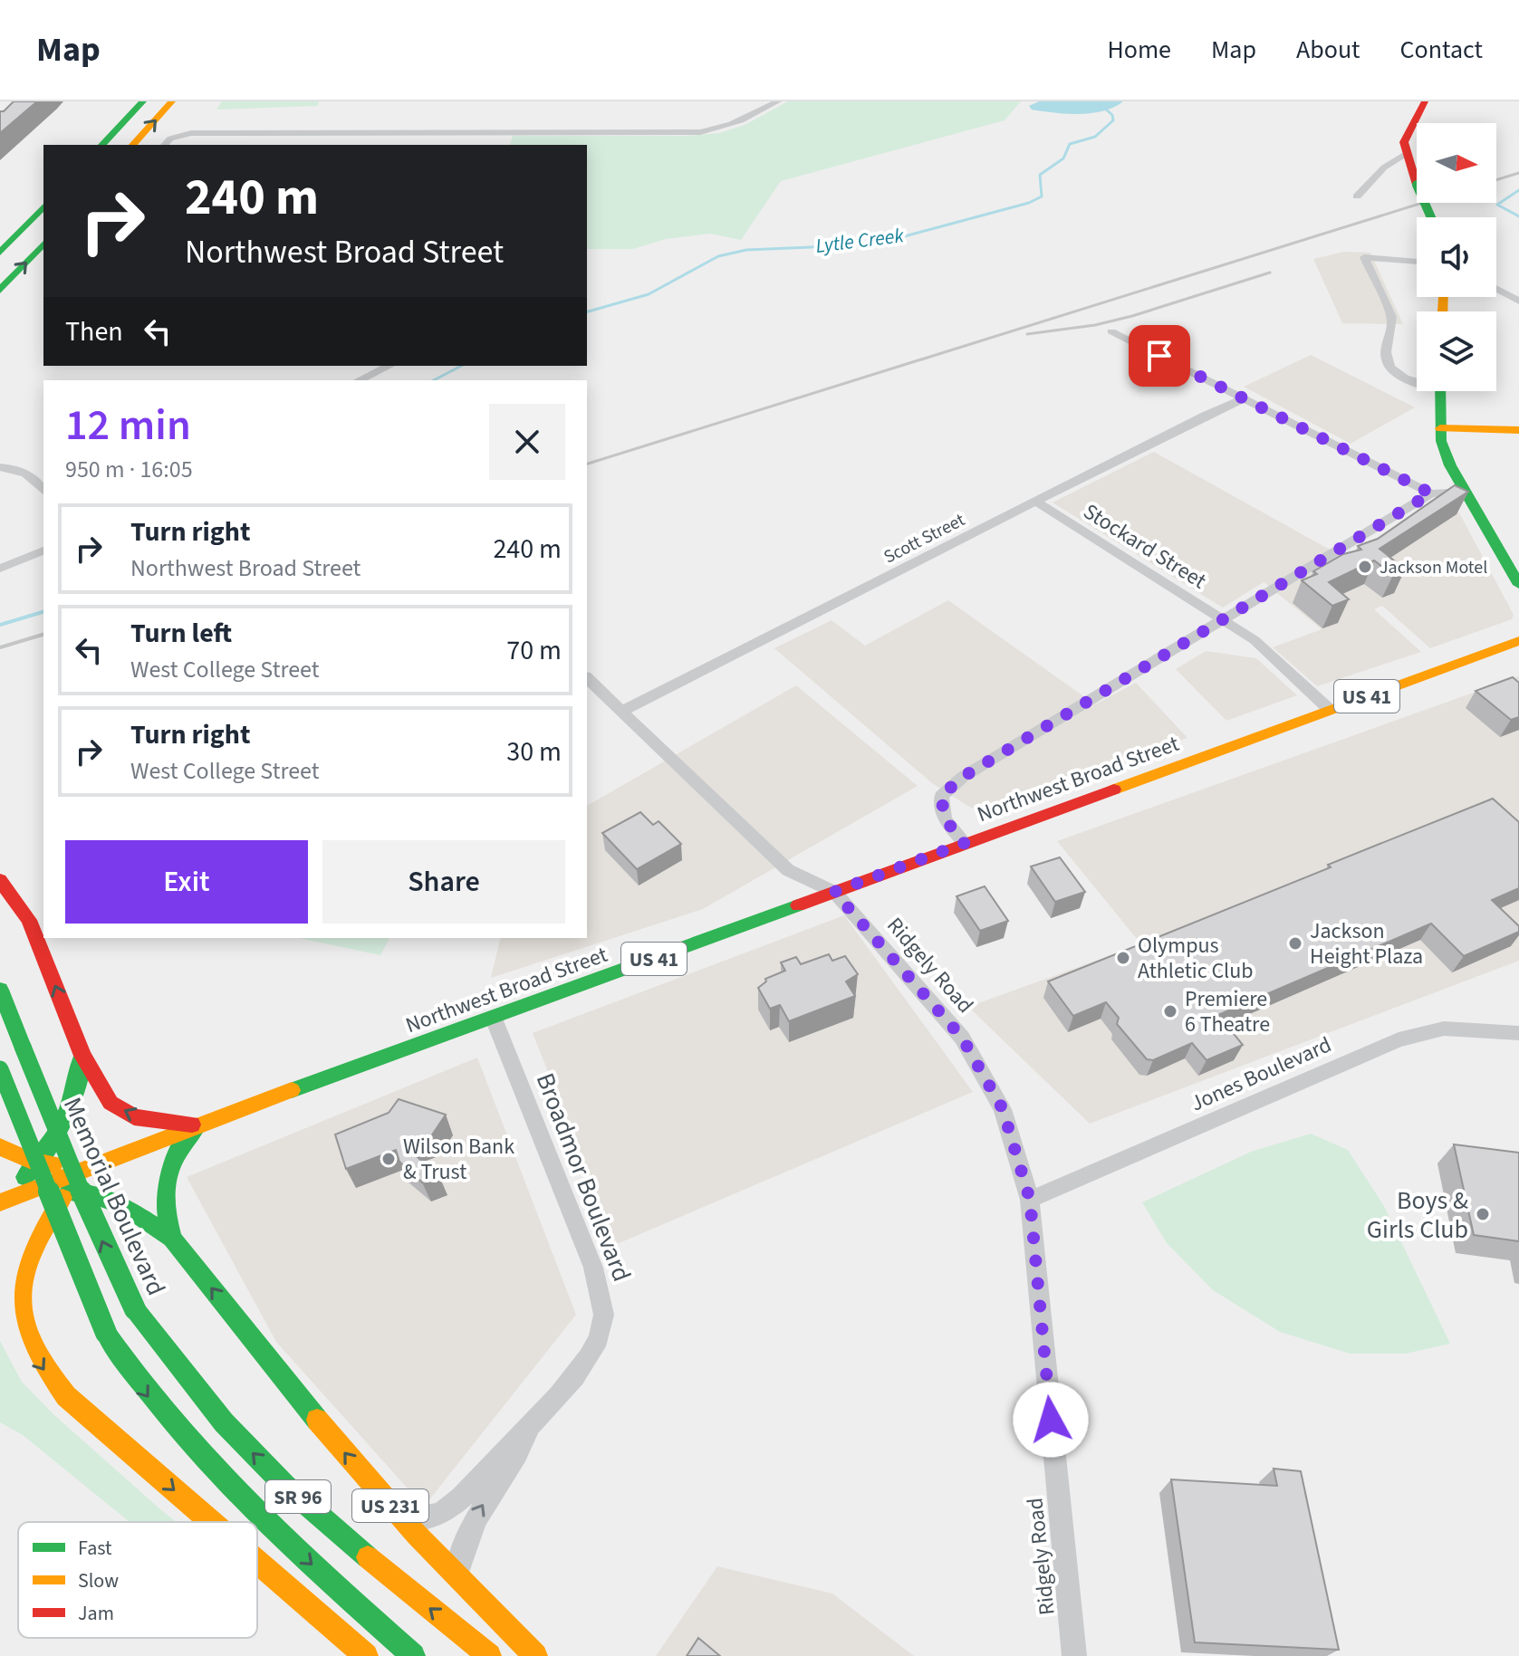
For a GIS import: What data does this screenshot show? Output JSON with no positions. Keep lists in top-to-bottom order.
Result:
{
  "streets": {
    "main road": [
      "US 41",
      "Northwest Broad Street",
      "Memorial Boulevard",
      "SR 96",
      "US 231"
    ],
    "street": [
      "Scott Street",
      "Stockard Street",
      "Ridgely Road",
      "Jones Boulevard",
      "Broadmor Boulevard"
    ]
  },
  "crossings": [
    ["Scott Street", "Stockard Street"],
    ["Scott Street", "Ridgely Road"],
    ["Stockard Street", "Northwest Broad Street"],
    ["Northwest Broad Street", "Ridgely Road"],
    ["Northwest Broad Street", "Broadmor Boulevard"],
    ["Ridgely Road", "Jones Boulevard"]
  ],
  "water": ["Lytle Creek"],
  "places": [
    "Jackson Motel",
    "Jackson Height Plaza",
    "Olympus Athletic Club",
    "Premiere 6 Theatre",
    "Wilson Bank & Trust",
    "Boys & Girls Club"
  ],
  "legend": ["Fast", "Slow", "Jam"],
  "north": "right",
  "page": {
    "header": "Map",
    "nav": [
      "Home",
      "Map",
      "About",
      "Contact"
    ],
    "turn": ["240 m", "Northwest Broad Street"],
    "then": "Then",
    "heading": ["12 min", "950 m · 16:05"],
    "list": [
      {
        "name": "Turn right",
        "note": "Northwest Broad Street",
        "value": "240 m"
      },
      {
        "name": "Turn left",
        "note": "West College Street",
        "value": "70 m"
      },
      {
        "name": "Turn right",
        "note": "West College Street",
        "value": "30 m"
      }
    ],
    "buttons": ["Exit", "Share"]
  }
}
